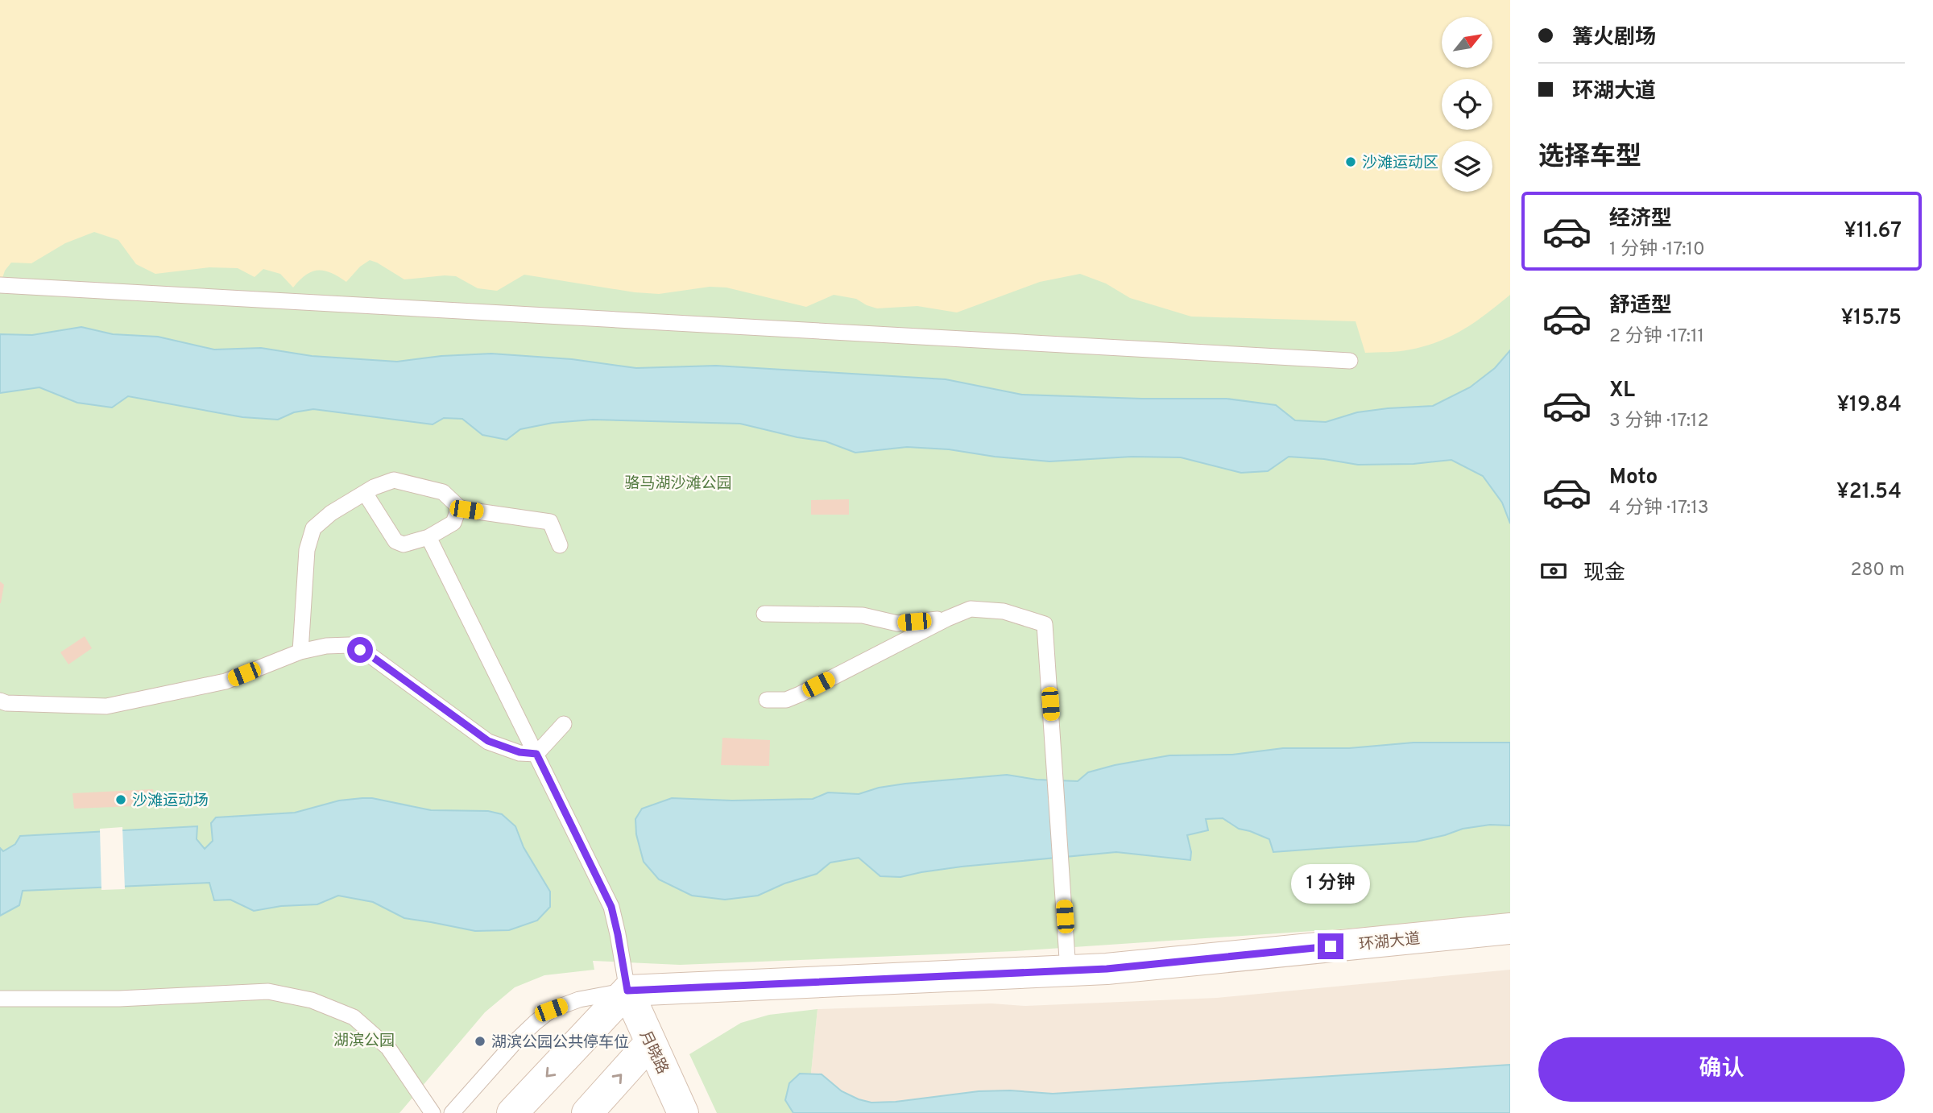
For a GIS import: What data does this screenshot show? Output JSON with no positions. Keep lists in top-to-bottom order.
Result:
{
  "streets": {
    "main road": ["环湖大道", "月晓路"]
  },
  "crossings": [
    ["环湖大道", "月晓路"]
  ],
  "parks": ["骆马湖沙滩公园", "湖滨公园"],
  "places": ["沙滩运动区", "沙滩运动场", "湖滨公园公共停车位"],
  "north": "top right",
  "page": {
    "banner": ["篝火剧场", "环湖大道"],
    "heading": "选择车型",
    "list": [
      {
        "name": "经济型",
        "note": "1 分钟 · 17:10",
        "value": "¥11.67"
      },
      {
        "name": "舒适型",
        "note": "2 分钟 · 17:11",
        "value": "¥15.75"
      },
      {
        "name": "XL",
        "note": "3 分钟 · 17:12",
        "value": "¥19.84"
      },
      {
        "name": "Moto",
        "note": "4 分钟 · 17:13",
        "value": "¥21.54"
      }
    ],
    "pay": ["现金", "280 m"],
    "bubble": "1 分钟",
    "buttons": "确认"
  }
}
